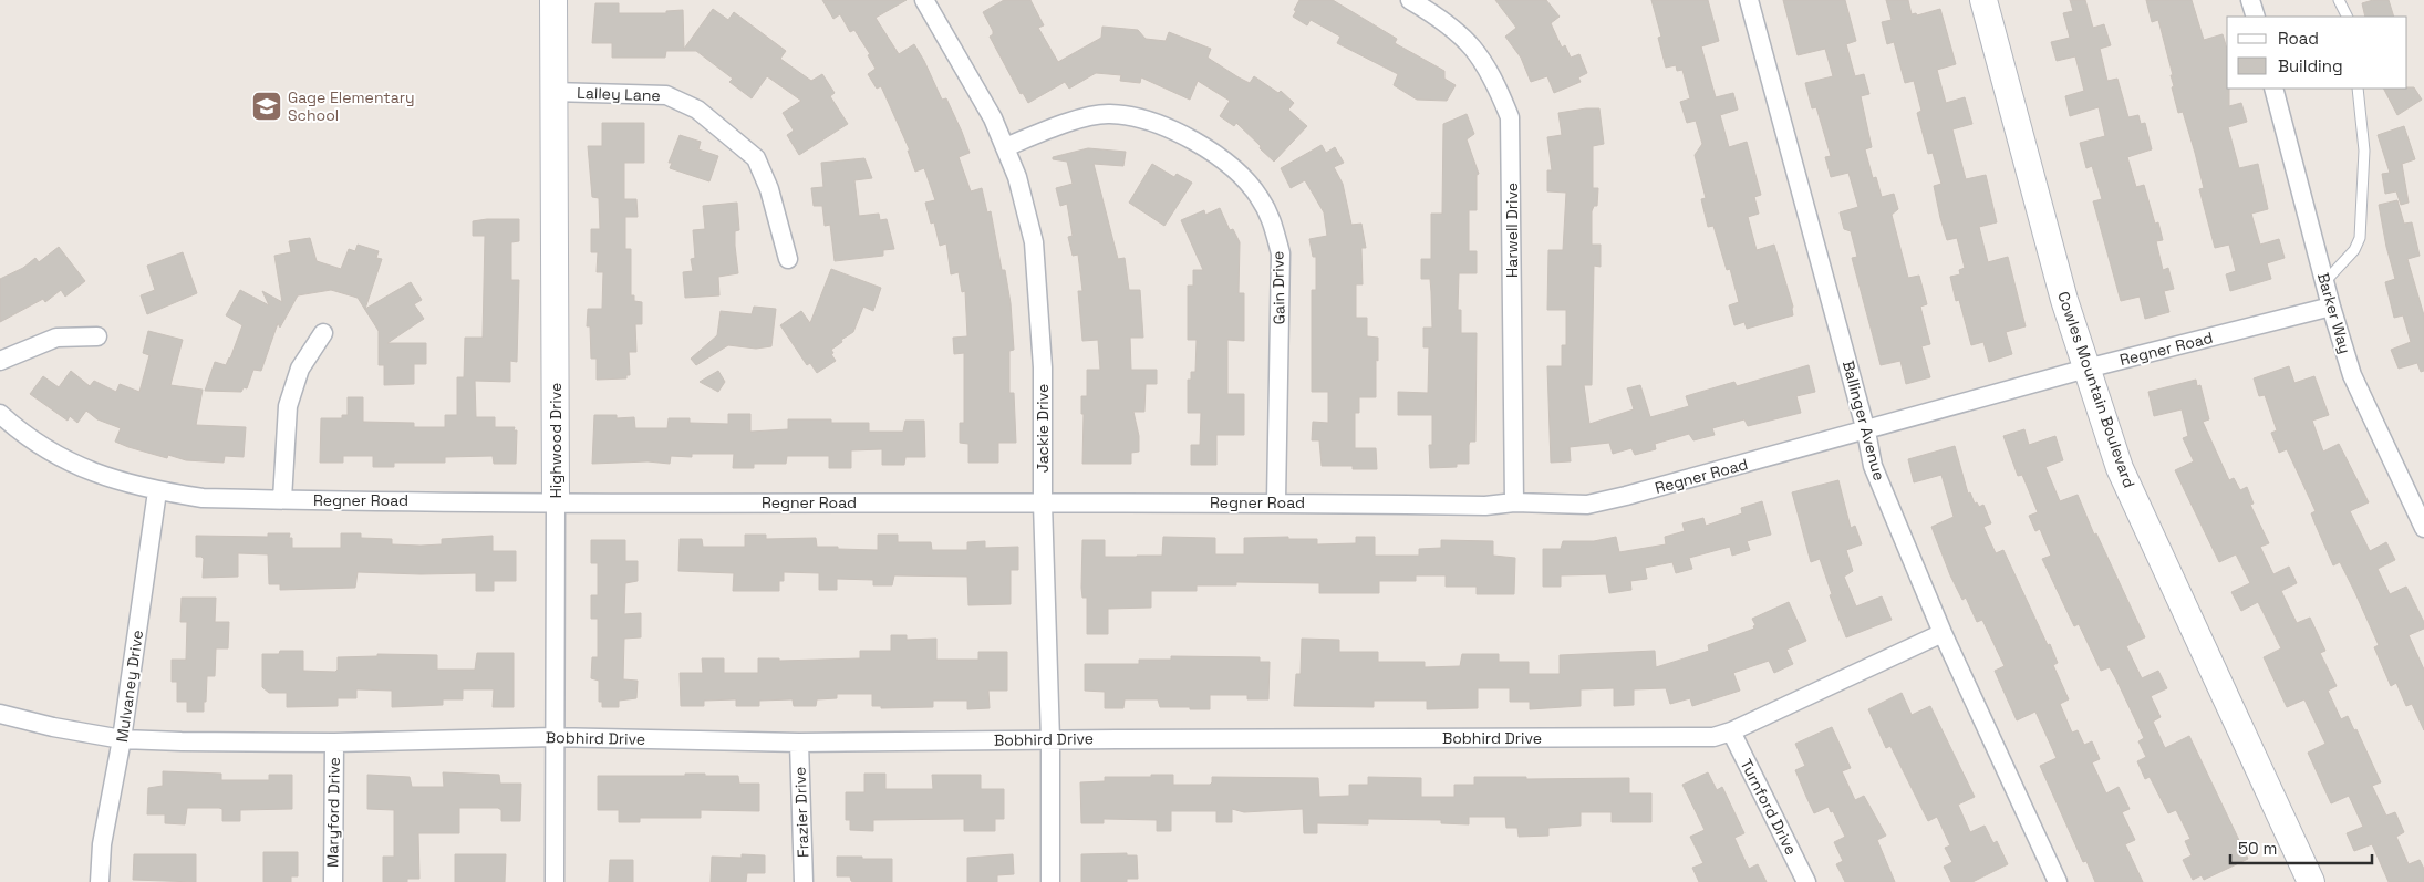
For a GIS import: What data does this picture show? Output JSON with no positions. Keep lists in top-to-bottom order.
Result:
{
  "streets": {
    "street": [
      "Lalley Lane",
      "Harwell Drive",
      "Gain Drive",
      "Barker Way",
      "Regner Road",
      "Cowles Mountain Boulevard",
      "Ballinger Avenue",
      "Jackie Drive",
      "Highwood Drive",
      "Mulvaney Drive",
      "Bobhird Drive",
      "Turnford Drive",
      "Maryford Drive",
      "Frazier Drive"
    ]
  },
  "crossings": [
    ["Lalley Lane", "Highwood Drive"],
    ["Harwell Drive", "Regner Road"],
    ["Gain Drive", "Regner Road"],
    ["Gain Drive", "Jackie Drive"],
    ["Barker Way", "Regner Road"],
    ["Regner Road", "Cowles Mountain Boulevard"],
    ["Regner Road", "Ballinger Avenue"],
    ["Regner Road", "Jackie Drive"],
    ["Regner Road", "Highwood Drive"],
    ["Regner Road", "Mulvaney Drive"],
    ["Ballinger Avenue", "Bobhird Drive"],
    ["Jackie Drive", "Bobhird Drive"],
    ["Highwood Drive", "Bobhird Drive"],
    ["Mulvaney Drive", "Bobhird Drive"],
    ["Bobhird Drive", "Turnford Drive"],
    ["Bobhird Drive", "Maryford Drive"],
    ["Bobhird Drive", "Frazier Drive"]
  ],
  "places": {
    "school or university": ["Gage Elementary School"]
  },
  "legend": ["Road", "Building"],
  "scale_bar": "50 m"
}
